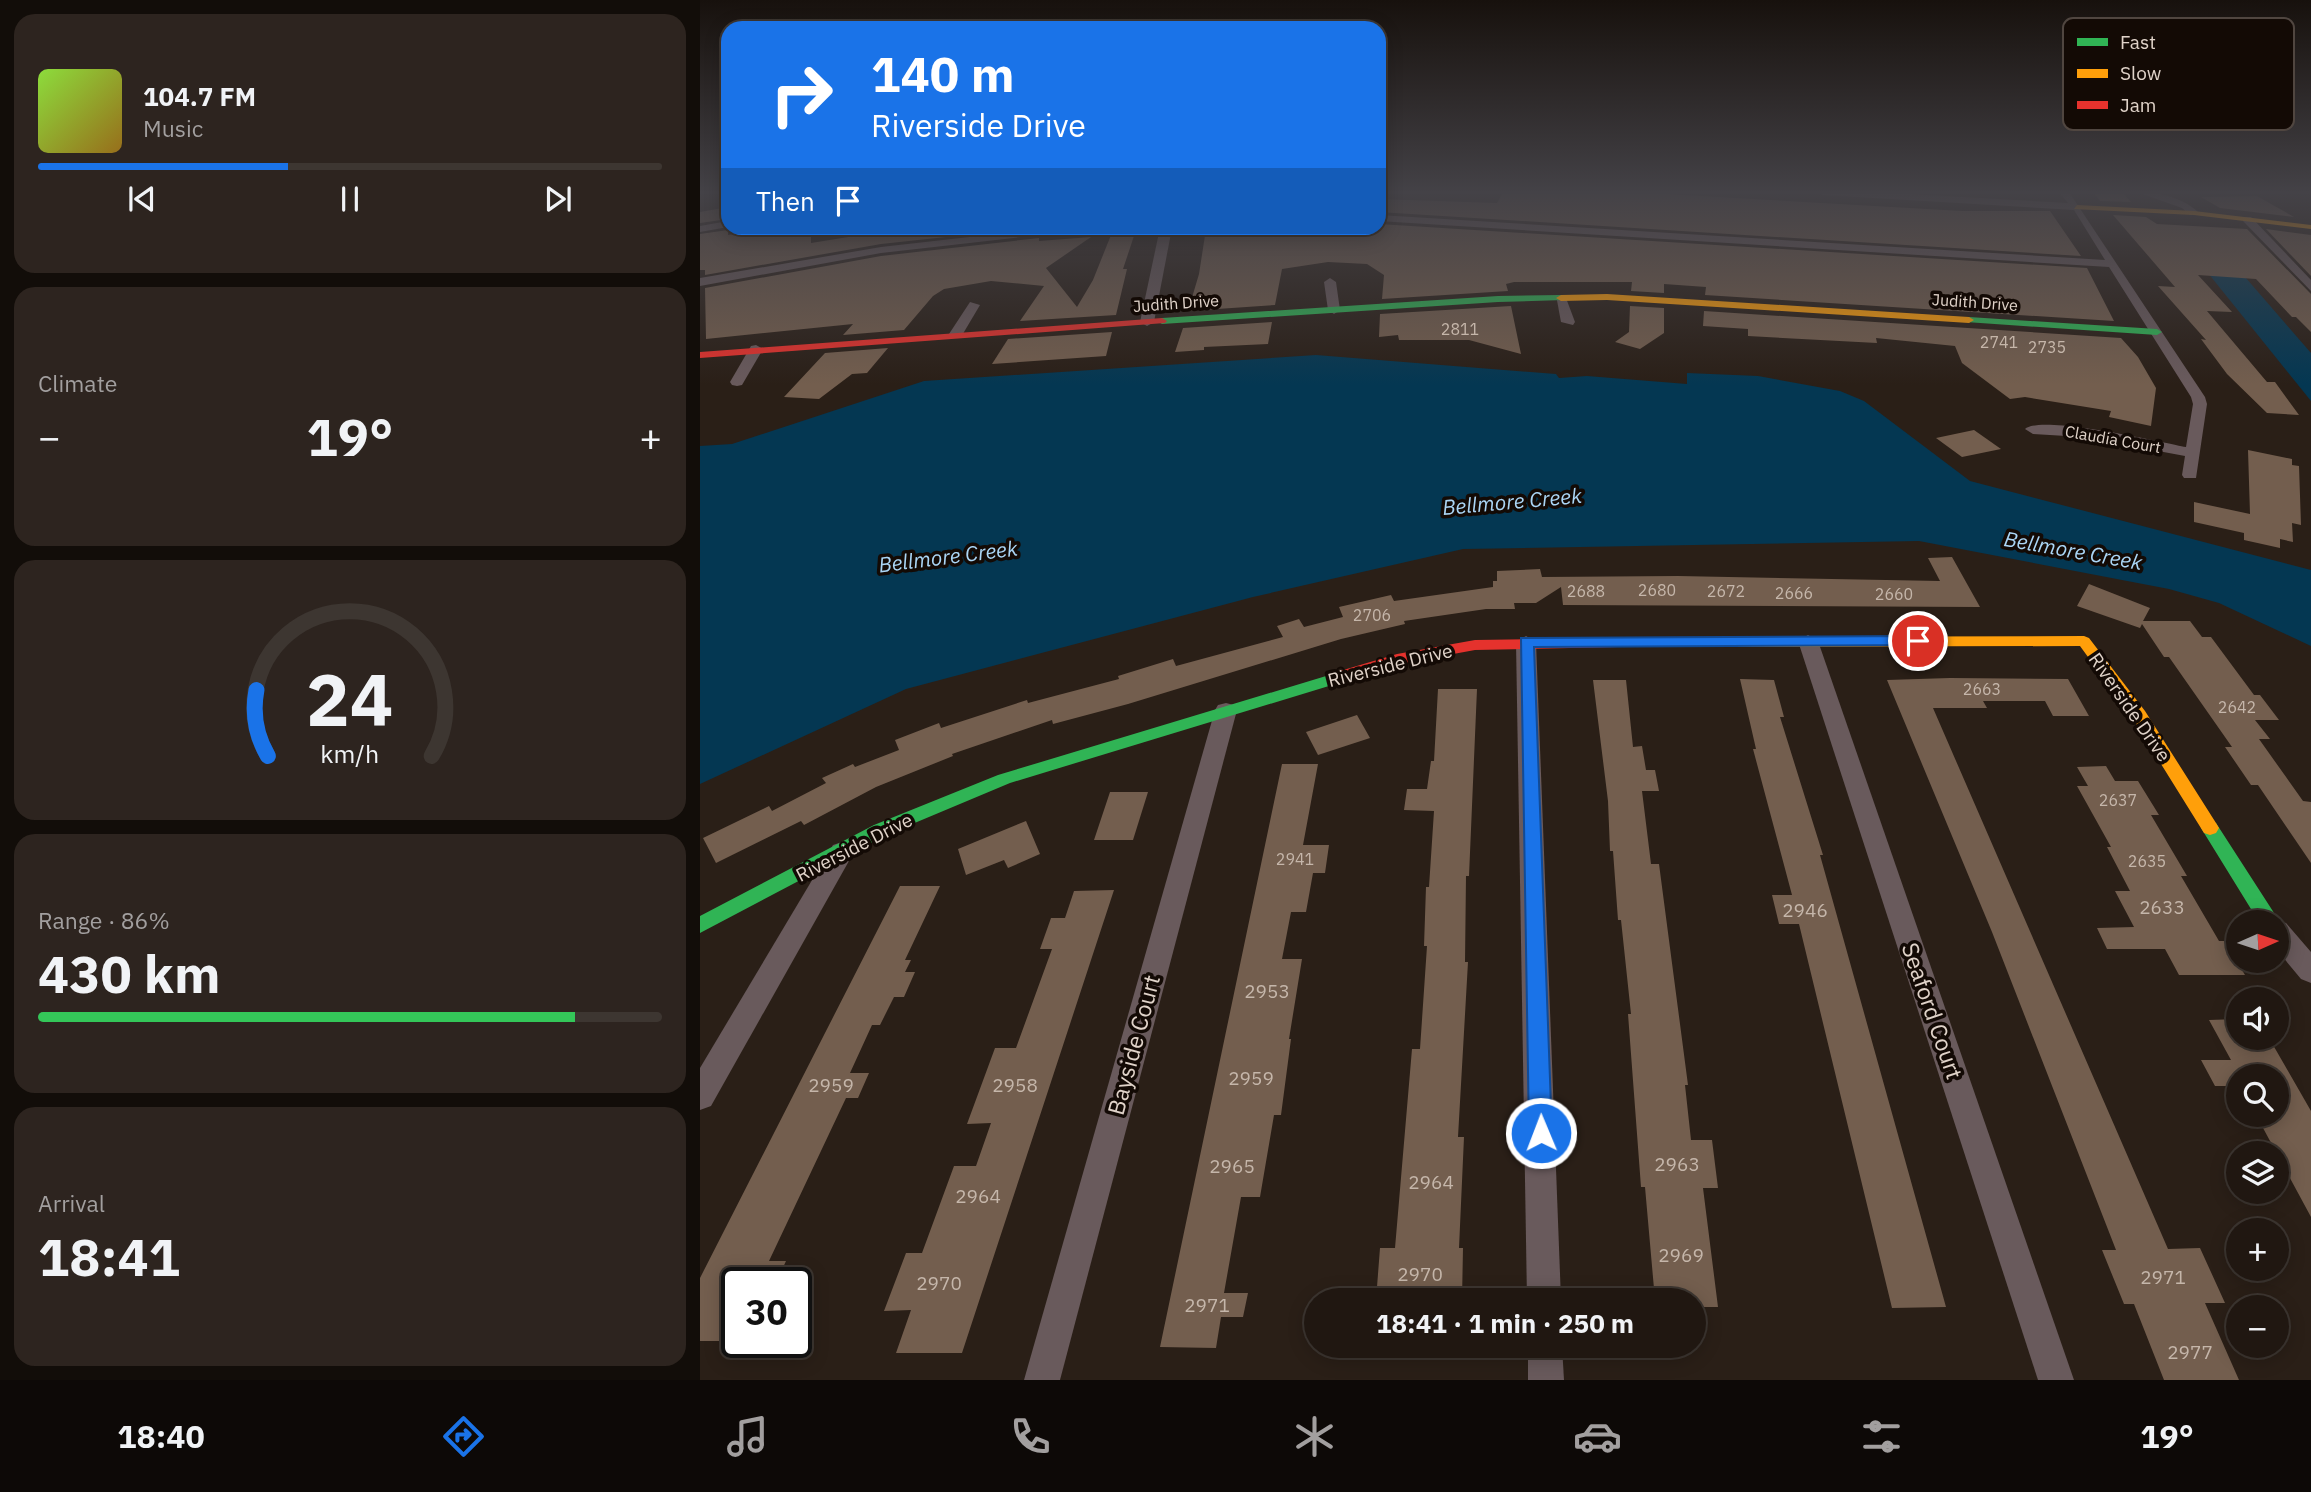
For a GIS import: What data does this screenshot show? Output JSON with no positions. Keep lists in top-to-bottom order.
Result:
{
  "streets": {
    "street": [
      "Judith Drive",
      "Claudia Court",
      "Riverside Drive",
      "Seaford Court",
      "Bayside Court"
    ]
  },
  "crossings": [
    ["Riverside Drive", "Seaford Court"],
    ["Riverside Drive", "Bayside Court"]
  ],
  "water": ["Bellmore Creek"],
  "house_numbers": [
    "2811",
    "2741",
    "2735",
    "2680",
    "2688",
    "2672",
    "2666",
    "2660",
    "2706",
    "2663",
    "2642",
    "2637",
    "2941",
    "2635",
    "2633",
    "2946",
    "2953",
    "2959",
    "2959",
    "2958",
    "2963",
    "2965",
    "2964",
    "2964",
    "2969",
    "2970",
    "2971",
    "2970",
    "2971",
    "2977"
  ],
  "legend": ["Fast", "Slow", "Jam"],
  "north": "right",
  "page": {
    "turn": ["140 m", "Riverside Drive"],
    "song": ["104.7 FM", "Music"],
    "then": "Then",
    "tile": [
      "Climate",
      ["Range · 86%", "430 km"],
      ["Arrival", "18:41"]
    ],
    "heat": ["−", "19°", "+"],
    "map_buttons": ["+", "−"],
    "limit": "30",
    "trip": "18:41 · 1 min · 250 m",
    "tabs": ["18:40", "19°"],
    "gauge": ["24", "km/h"]
  }
}
